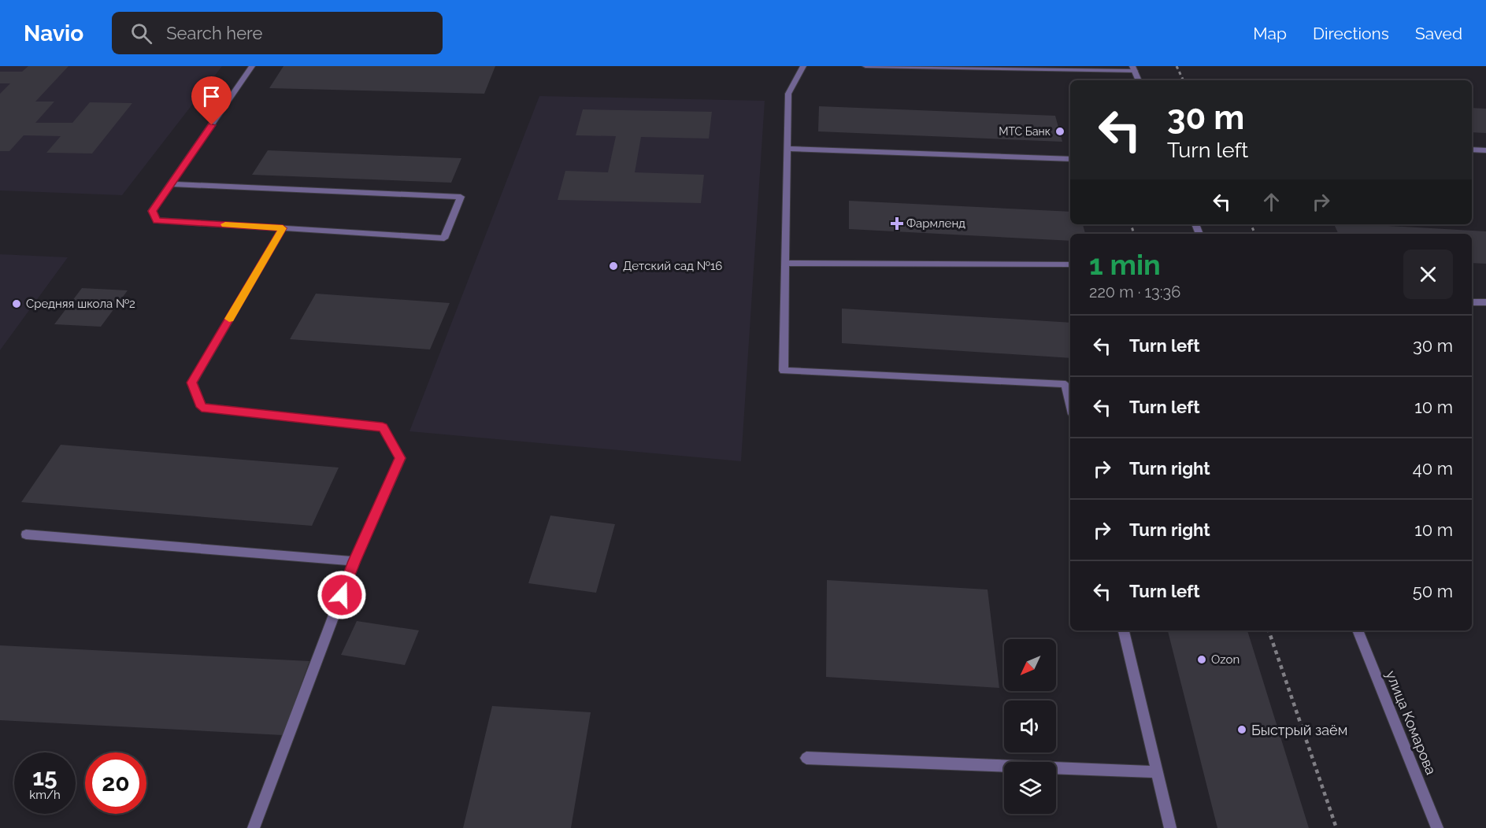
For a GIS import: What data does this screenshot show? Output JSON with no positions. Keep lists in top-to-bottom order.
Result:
{
  "streets": {
    "street": ["улица Комарова"]
  },
  "places": {
    "other": [
      "МТС Банк",
      "Детский сад №16",
      "Средняя школа №2",
      "Ozon",
      "Быстрый заём"
    ],
    "health": ["Фармленд"]
  },
  "north": "bottom left",
  "page": {
    "header": "Navio",
    "search": "Search here",
    "nav": ["Map", "Directions", "Saved"],
    "turn": ["30 m", "Turn left"],
    "heading": ["1 min", "220 m · 13:36"],
    "list": [
      {
        "name": "Turn left",
        "value": "30 m"
      },
      {
        "name": "Turn left",
        "value": "10 m"
      },
      {
        "name": "Turn right",
        "value": "40 m"
      },
      {
        "name": "Turn right",
        "value": "10 m"
      },
      {
        "name": "Turn left",
        "value": "50 m"
      }
    ],
    "speed": "15 km/h",
    "limit": "20"
  }
}
